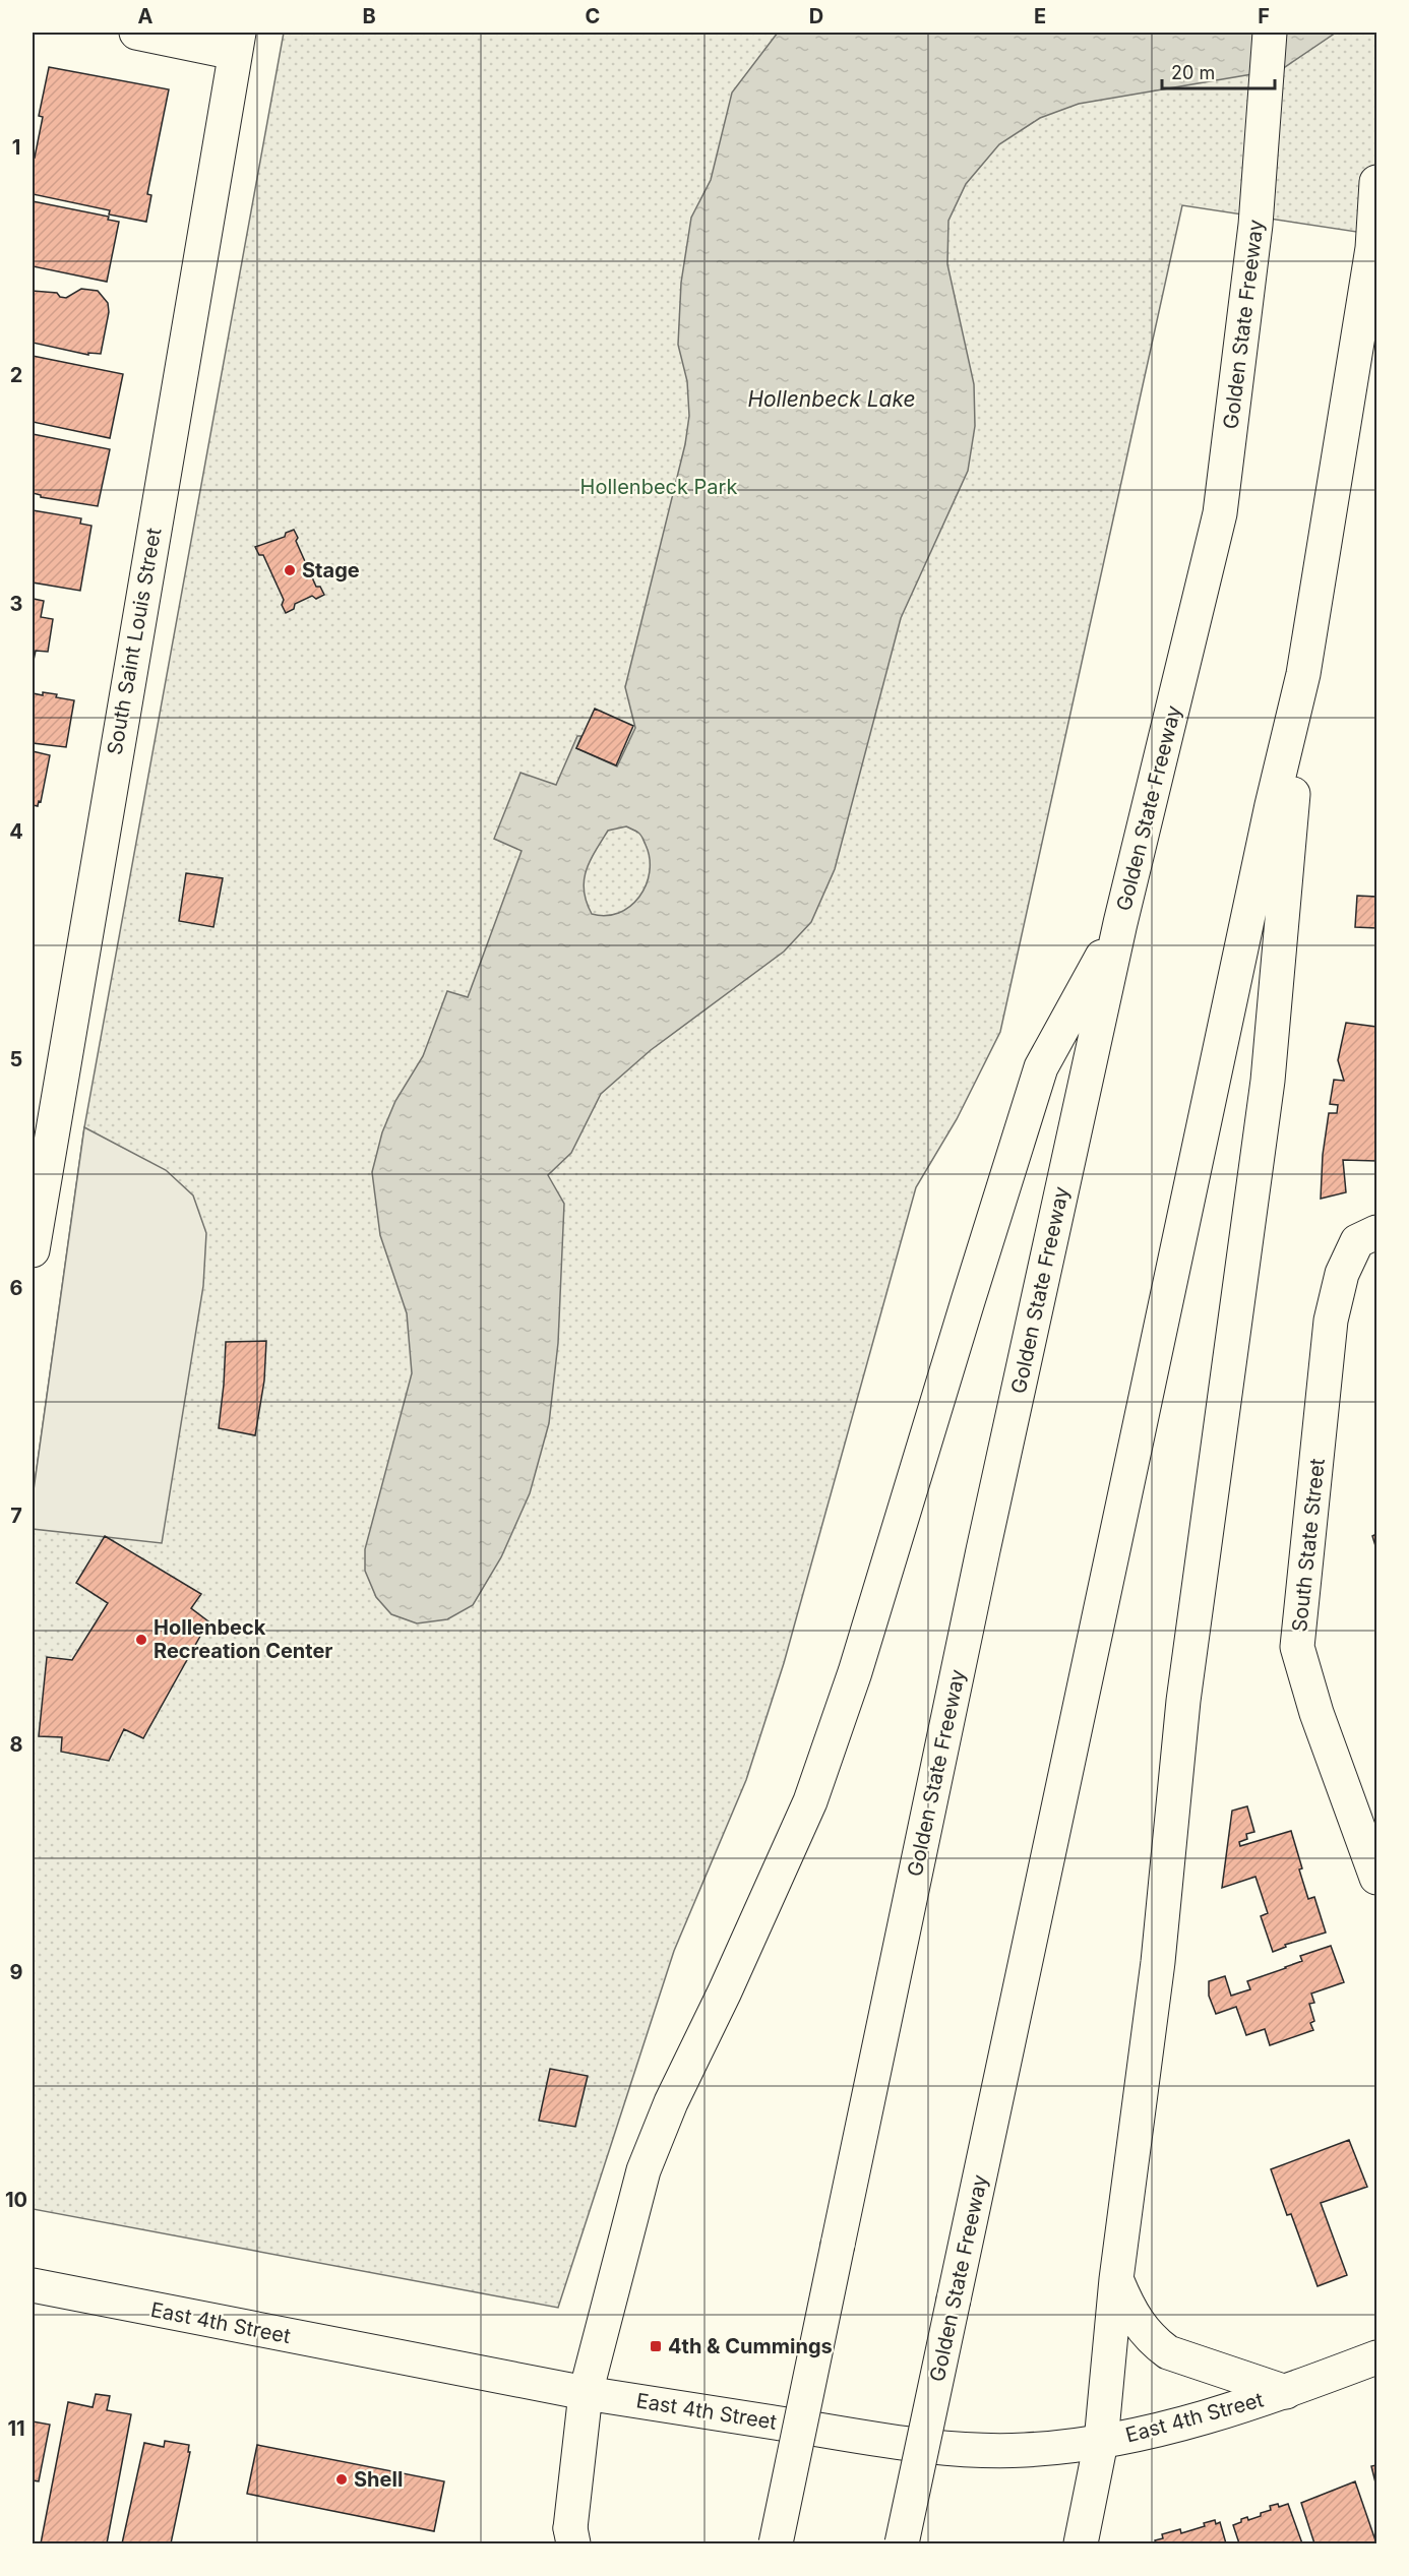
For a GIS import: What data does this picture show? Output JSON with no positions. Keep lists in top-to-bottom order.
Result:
{
  "streets": {
    "main road": [
      "Golden State Freeway",
      "South Saint Louis Street",
      "South State Street",
      "East 4th Street"
    ]
  },
  "water": ["Hollenbeck Lake"],
  "parks": ["Hollenbeck Park"],
  "places": {
    "other": ["Stage", "Hollenbeck Recreation Center", "Shell"],
    "transit": ["4th & Cummings"]
  },
  "scale_bar": "20 m",
  "grid": {
    "columns": [
      "A",
      "B",
      "C",
      "D",
      "E",
      "F"
    ],
    "rows": [
      "1",
      "2",
      "3",
      "4",
      "5",
      "6",
      "7",
      "8",
      "9",
      "10",
      "11"
    ]
  }
}
